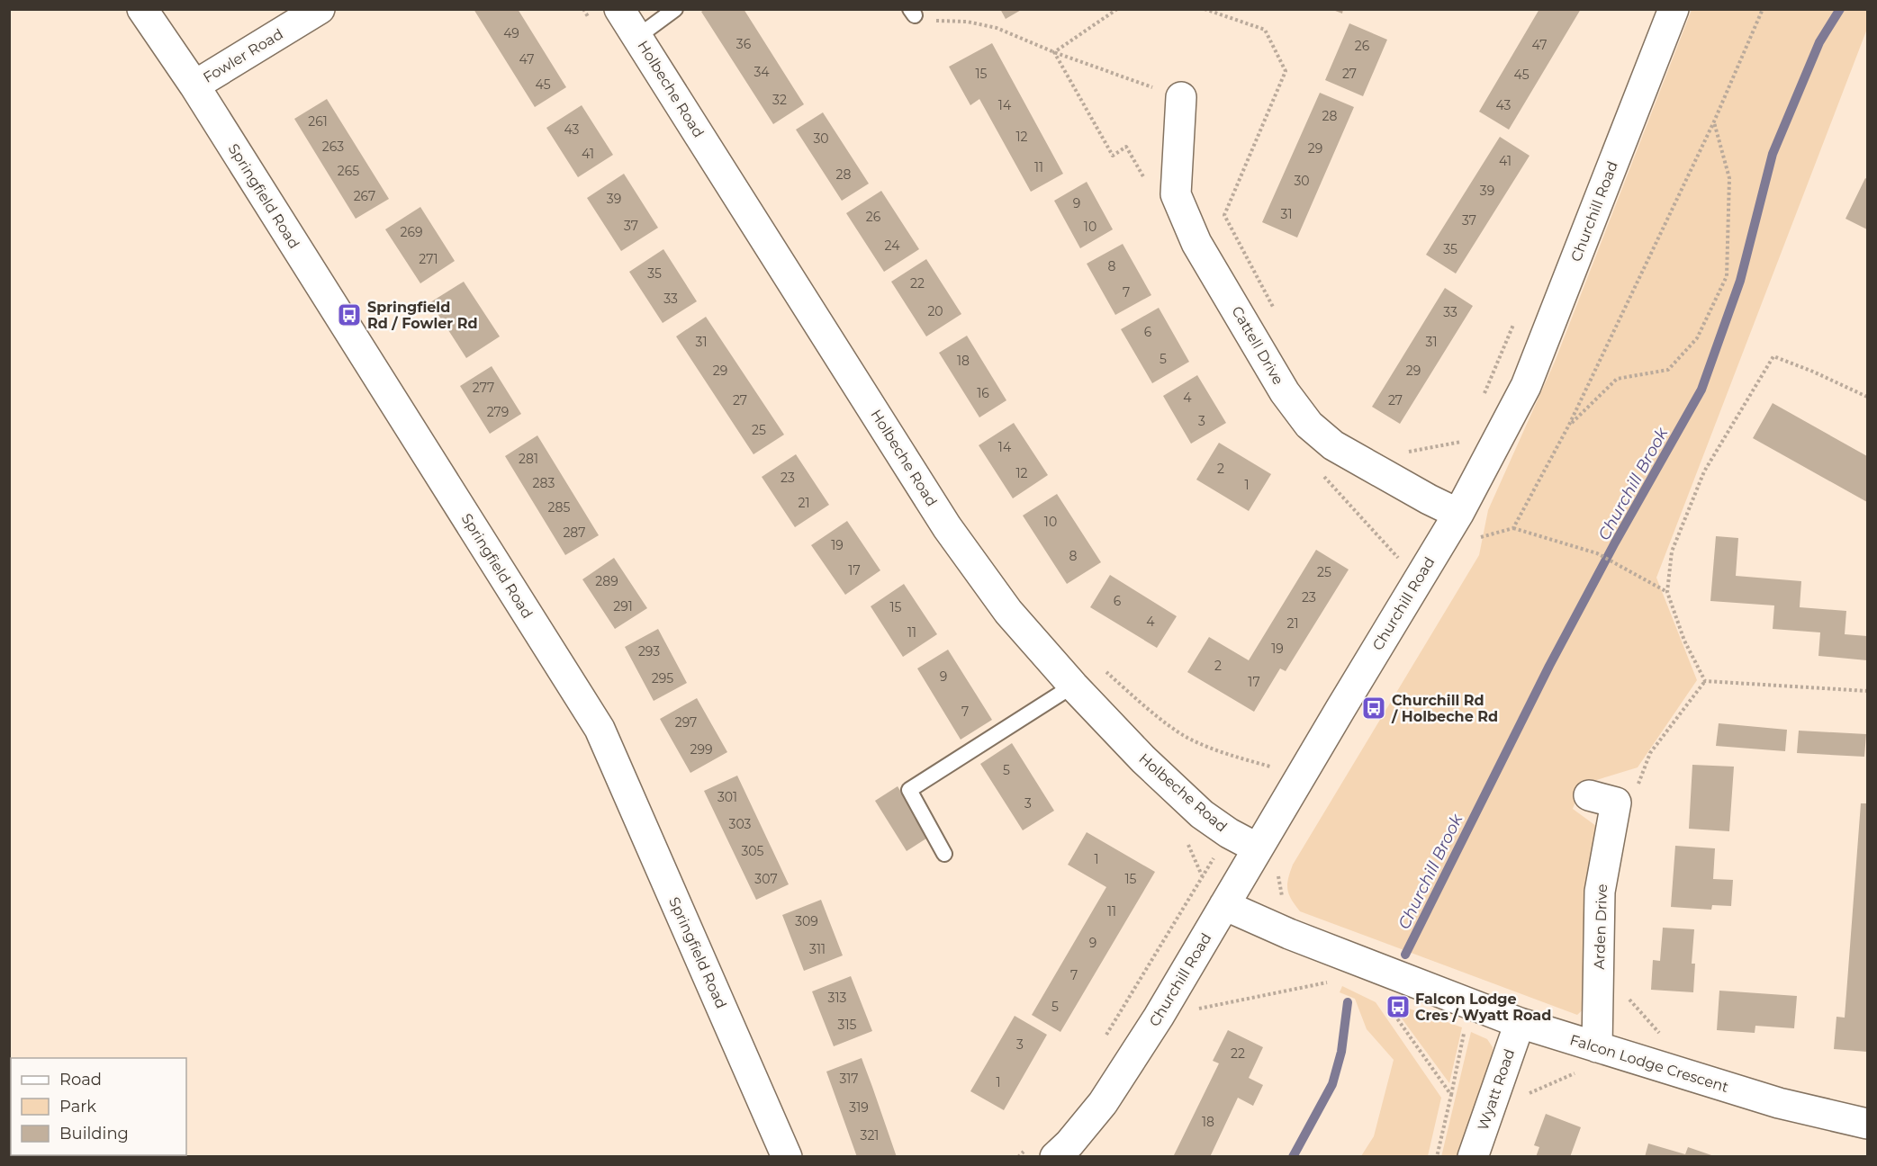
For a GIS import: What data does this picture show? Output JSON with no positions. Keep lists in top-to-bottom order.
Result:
{
  "streets": {
    "street": [
      "Fowler Road",
      "Holbeche Road",
      "Springfield Road",
      "Churchill Road",
      "Cattell Drive",
      "Arden Drive",
      "Falcon Lodge Crescent",
      "Wyatt Road"
    ]
  },
  "crossings": [
    ["Fowler Road", "Springfield Road"],
    ["Holbeche Road", "Churchill Road"],
    ["Churchill Road", "Cattell Drive"],
    ["Churchill Road", "Falcon Lodge Crescent"],
    ["Arden Drive", "Falcon Lodge Crescent"],
    ["Falcon Lodge Crescent", "Wyatt Road"]
  ],
  "water": ["Churchill Brook"],
  "places": {
    "bus stop": ["Springfield Rd / Fowler Rd", "Churchill Rd / Holbeche Rd", "Falcon Lodge Cres / Wyatt Road"]
  },
  "house_numbers": [
    "49",
    "36",
    "47",
    "26",
    "47",
    "34",
    "15",
    "27",
    "45",
    "45",
    "32",
    "14",
    "43",
    "28",
    "261",
    "43",
    "12",
    "30",
    "263",
    "29",
    "41",
    "41",
    "11",
    "265",
    "28",
    "30",
    "39",
    "267",
    "39",
    "9",
    "31",
    "26",
    "37",
    "37",
    "10",
    "269",
    "24",
    "35",
    "271",
    "8",
    "35",
    "22",
    "7",
    "33",
    "20",
    "33",
    "6",
    "31",
    "31",
    "5",
    "18",
    "29",
    "29",
    "277",
    "16",
    "4",
    "27",
    "27",
    "279",
    "3",
    "25",
    "14",
    "281",
    "2",
    "12",
    "23",
    "283",
    "1",
    "21",
    "285",
    "10",
    "287",
    "19",
    "8",
    "17",
    "25",
    "289",
    "23",
    "6",
    "291",
    "15",
    "4",
    "21",
    "11",
    "19",
    "293",
    "2",
    "9",
    "295",
    "17",
    "7",
    "297",
    "299",
    "5",
    "301",
    "3",
    "303",
    "305",
    "1",
    "307",
    "15",
    "11",
    "309",
    "9",
    "311",
    "7",
    "313",
    "5",
    "315",
    "3",
    "22",
    "317",
    "1",
    "319",
    "18",
    "321"
  ],
  "legend": ["Road", "Park", "Building"]
}
